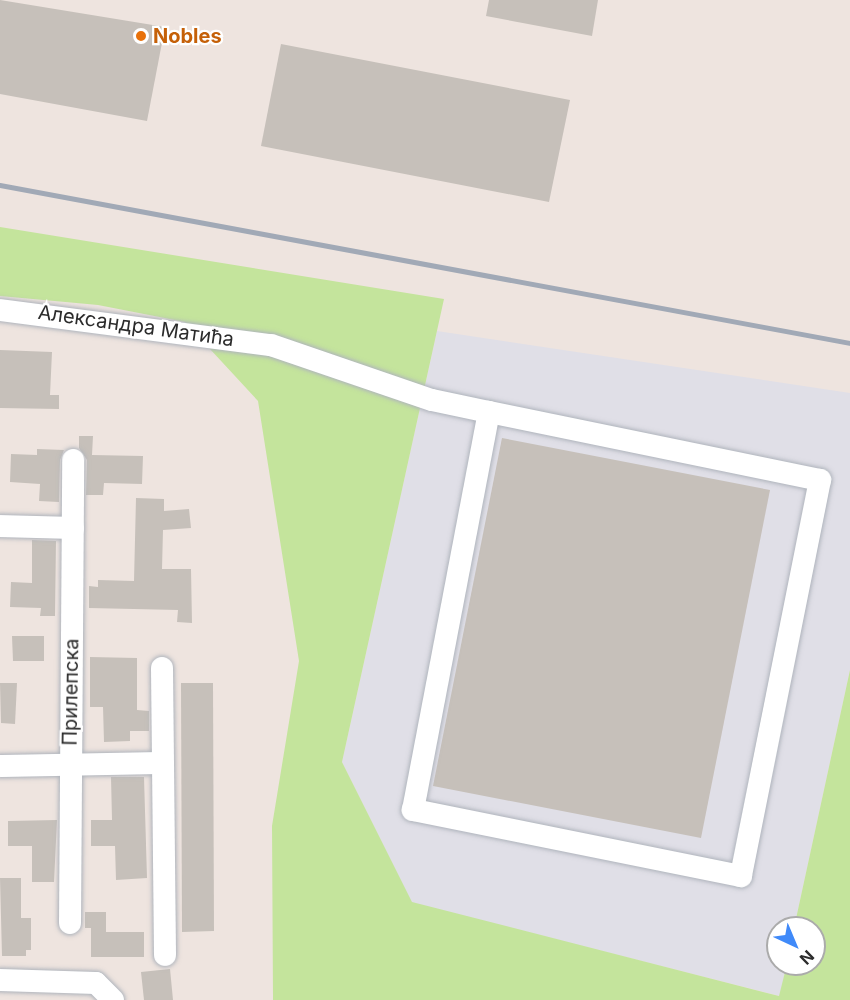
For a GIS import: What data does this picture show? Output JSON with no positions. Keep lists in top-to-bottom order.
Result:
{
  "streets": {
    "street": ["Александра Матића", "Прилепска"]
  },
  "places": ["Nobles"],
  "north": "bottom right"
}
